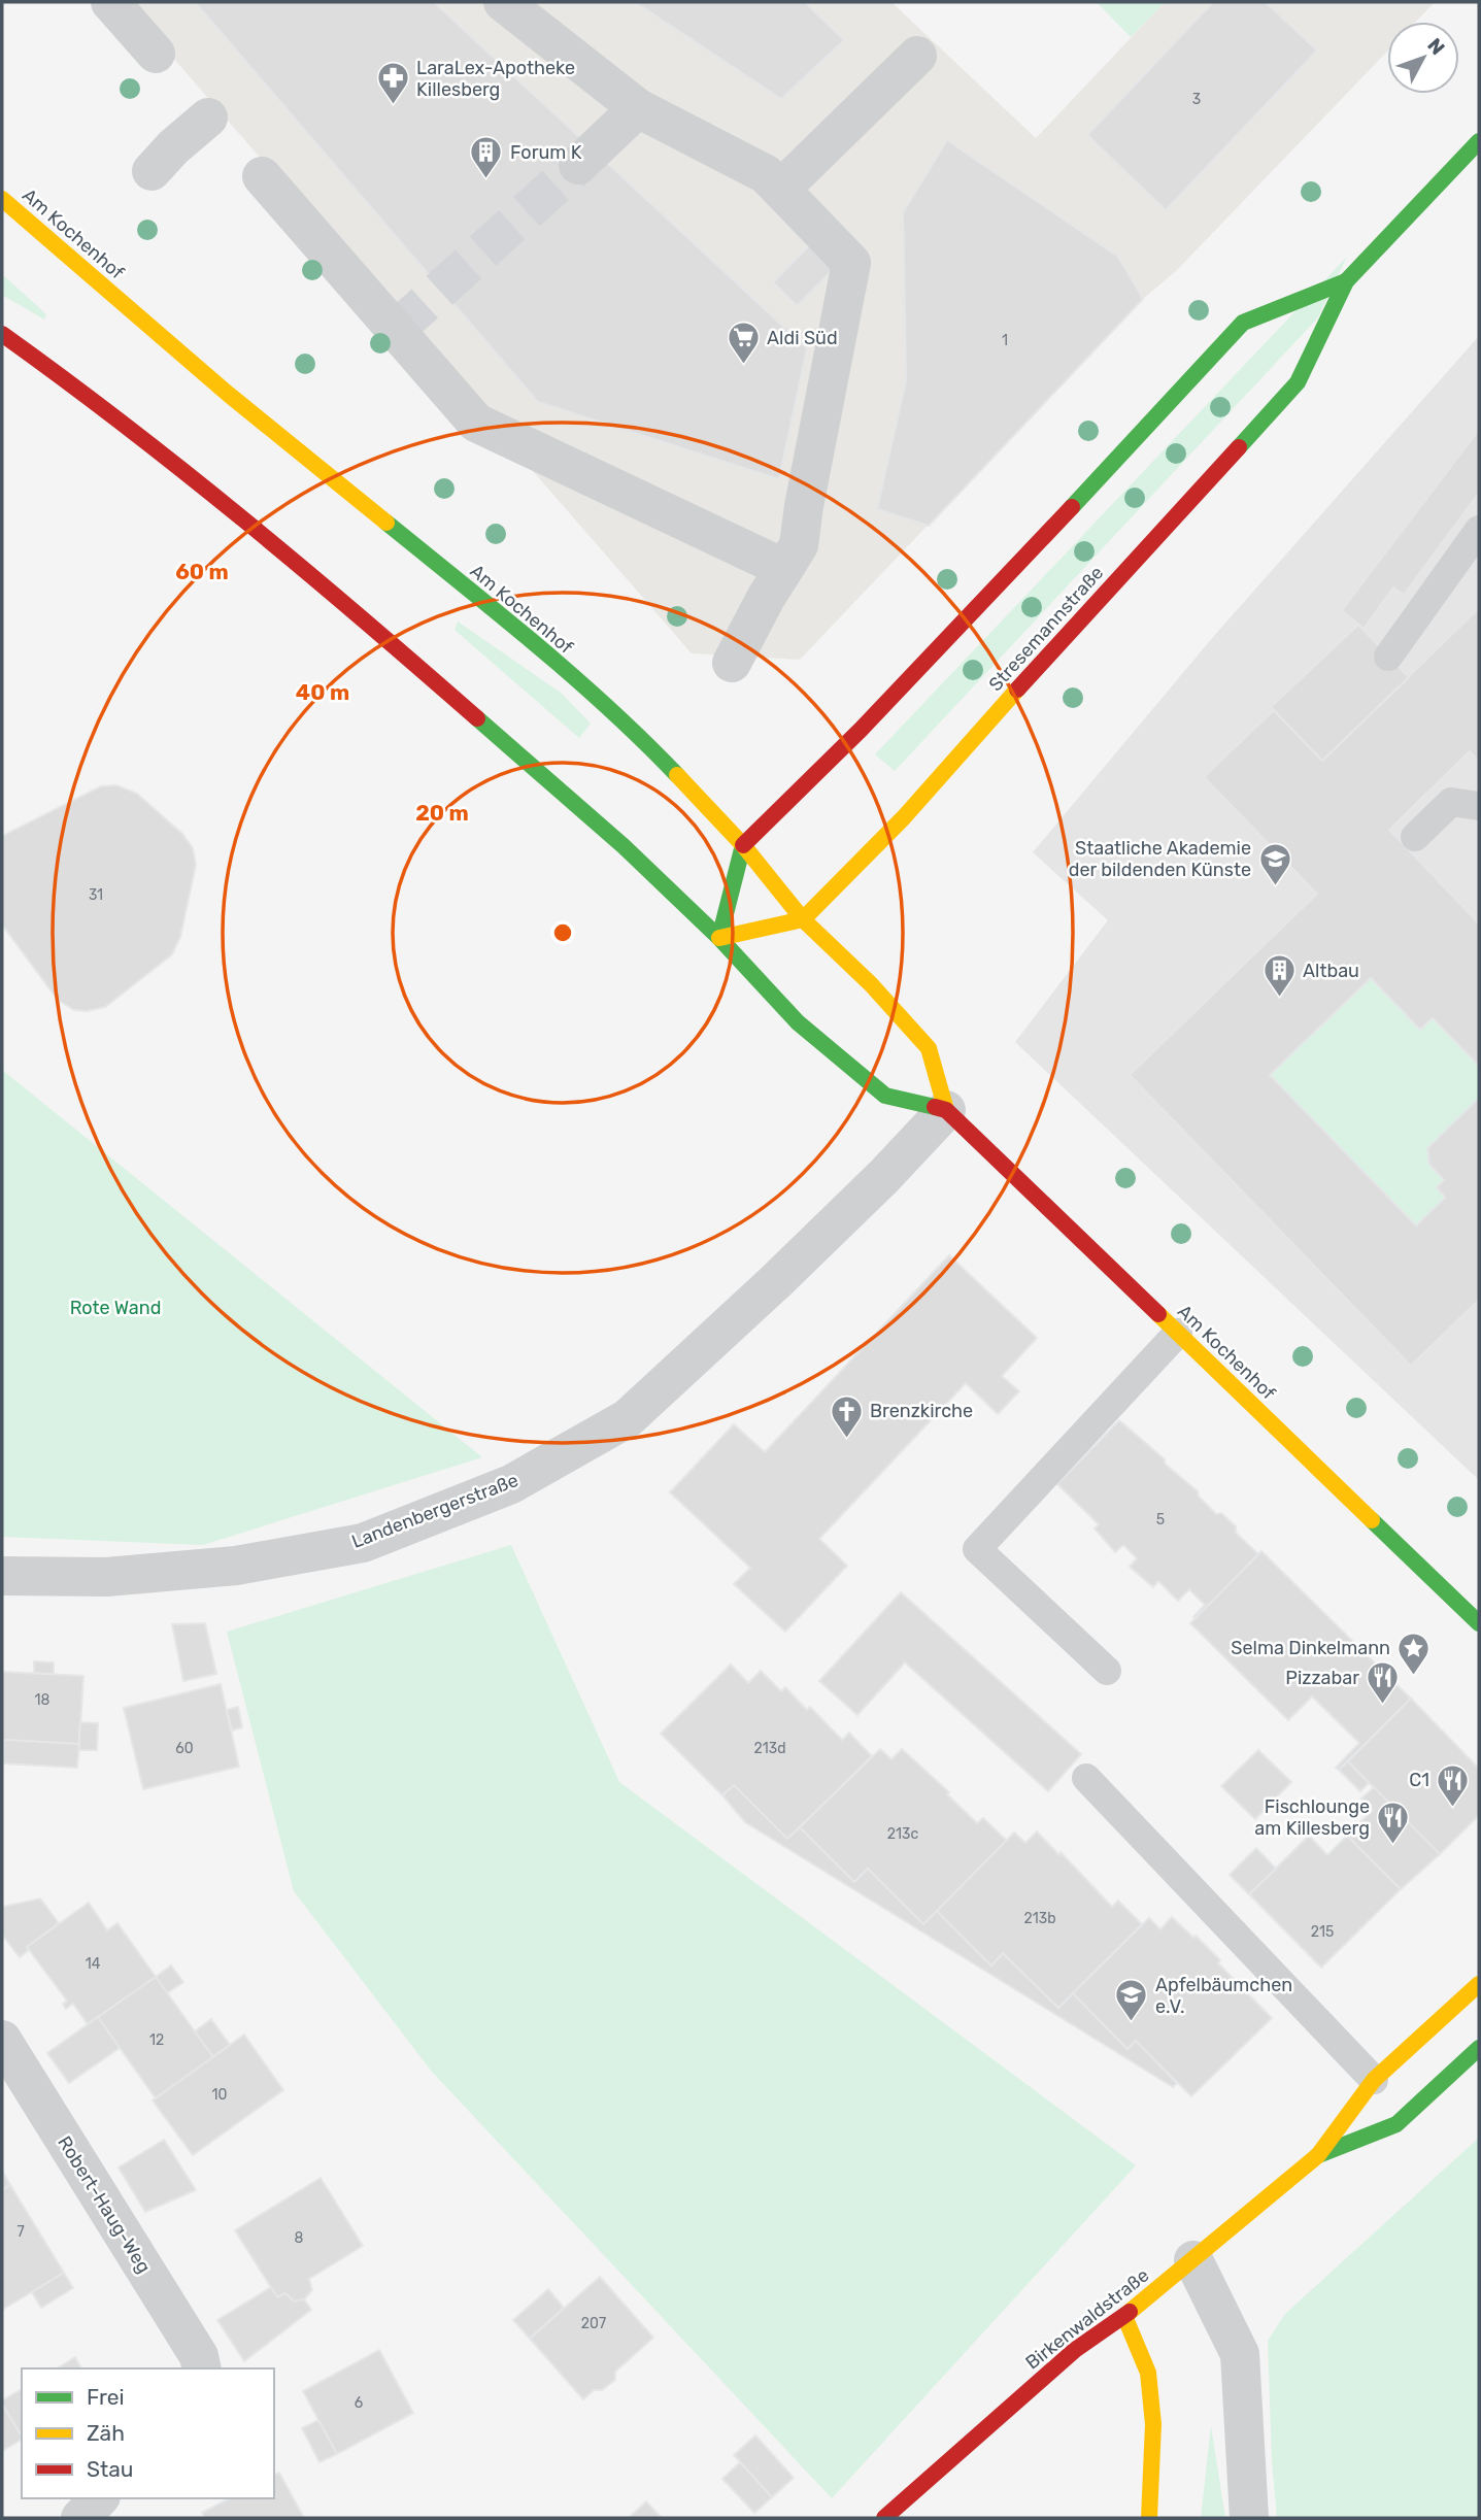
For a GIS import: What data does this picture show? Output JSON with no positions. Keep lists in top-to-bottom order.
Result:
{
  "streets": {
    "main road": ["Am Kochenhof", "Stresemannstraße", "Birkenwaldstraße"],
    "street": ["Landenbergerstraße", "Robert-Haug-Weg"]
  },
  "crossings": [
    ["Am Kochenhof", "Stresemannstraße"],
    ["Am Kochenhof", "Landenbergerstraße"]
  ],
  "parks": ["Rote Wand"],
  "places": {
    "pharmacy": ["LaraLex-Apotheke Killesberg"],
    "building": ["Forum K", "Altbau"],
    "supermarket": ["Aldi Süd"],
    "school or university": ["Staatliche Akademie der bildenden Künste", "Apfelbäumchen e.V."],
    "church": ["Brenzkirche"],
    "place": ["Selma Dinkelmann"],
    "restaurant": ["Pizzabar", "C1", "Fischlounge am Killesberg"]
  },
  "house_numbers": [
    "3",
    "1",
    "31",
    "5",
    "18",
    "60",
    "213d",
    "213c",
    "213b",
    "215",
    "14",
    "12",
    "10",
    "7",
    "8",
    "207",
    "6"
  ],
  "legend": ["Frei", "Zäh", "Stau"],
  "north": "top right",
  "rings": ["60 m", "40 m", "20 m"]
}
